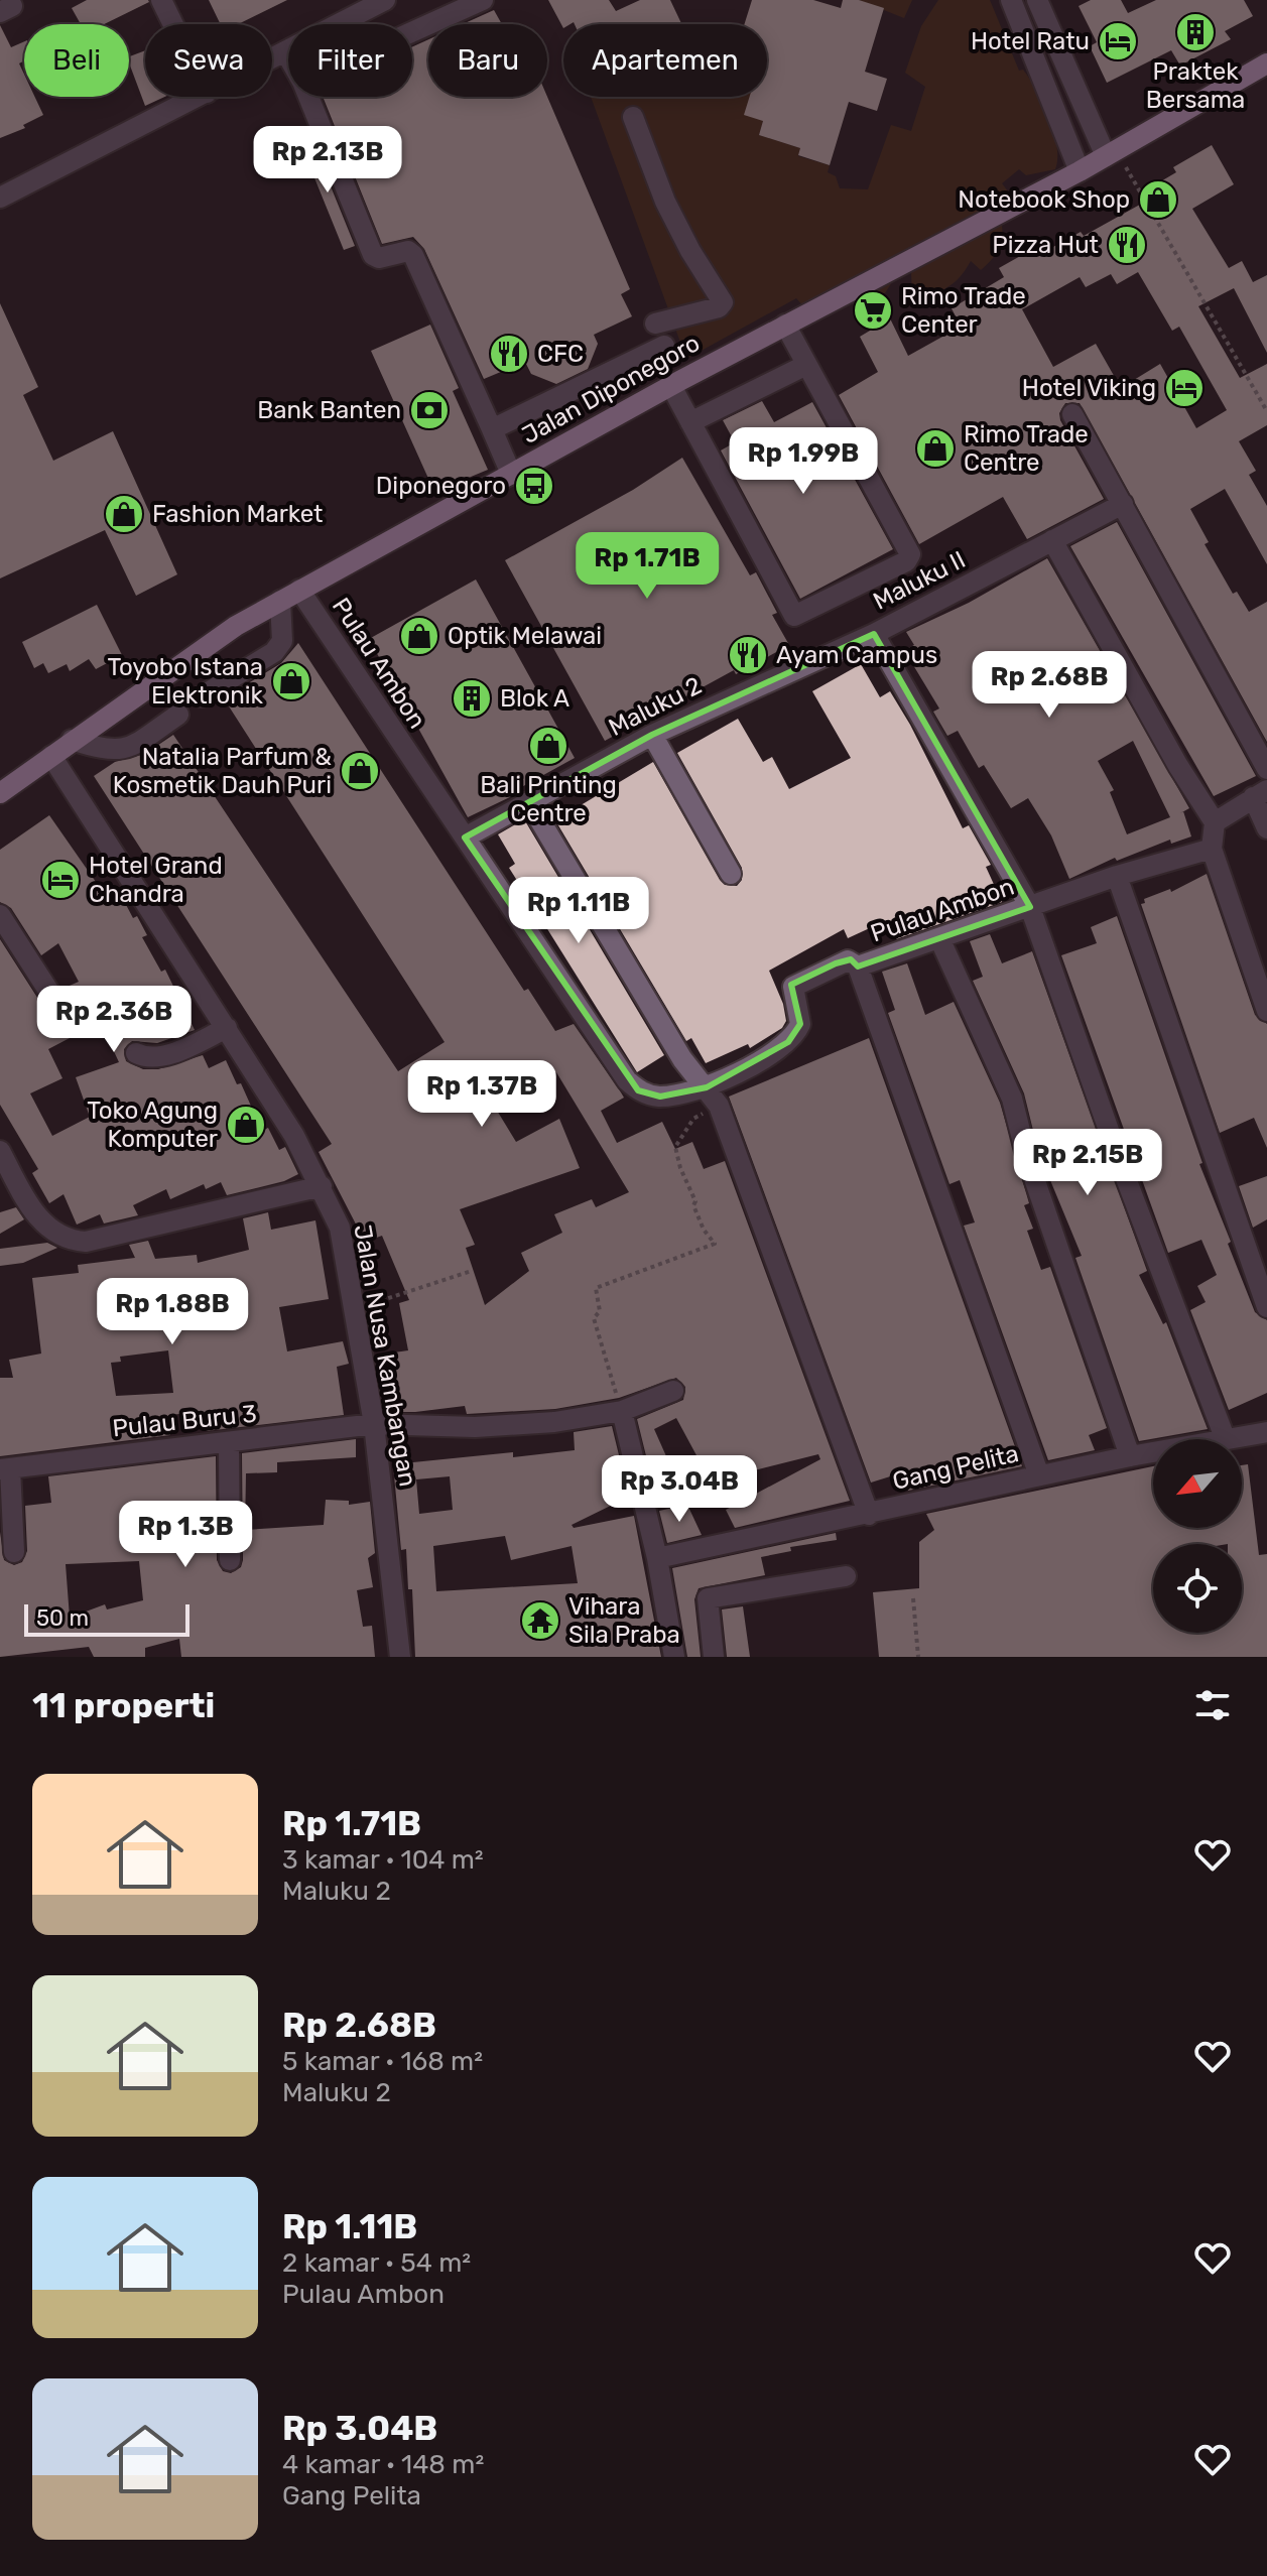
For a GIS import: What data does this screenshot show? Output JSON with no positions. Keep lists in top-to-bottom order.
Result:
{
  "streets": {
    "main road": ["Jalan Diponegoro"],
    "street": [
      "Maluku II",
      "Pulau Ambon",
      "Maluku 2",
      "Jalan Nusa Kambangan",
      "Pulau Buru 3",
      "Gang Pelita"
    ]
  },
  "crossings": [
    ["Jalan Diponegoro", "Pulau Ambon"],
    ["Jalan Diponegoro", "Jalan Nusa Kambangan"],
    ["Maluku II", "Pulau Ambon"],
    ["Maluku II", "Maluku 2"],
    ["Pulau Ambon", "Maluku 2"],
    ["Jalan Nusa Kambangan", "Pulau Buru 3"]
  ],
  "places": {
    "building": ["Praktek Bersama", "Blok A"],
    "hotel": ["Hotel Ratu", "Hotel Viking", "Hotel Grand Chandra"],
    "shop": [
      "Notebook Shop",
      "Rimo Trade Centre",
      "Fashion Market",
      "Optik Melawai",
      "Toyobo Istana Elektronik",
      "Bali Printing Centre",
      "Natalia Parfum & Kosmetik Dauh Puri",
      "Toko Agung Komputer"
    ],
    "restaurant": ["Pizza Hut", "CFC", "Ayam Campus"],
    "supermarket": ["Rimo Trade Center"],
    "bank": ["Bank Banten"],
    "bus stop": ["Diponegoro"],
    "temple": ["Vihara Sila Praba"]
  },
  "scale_bar": "50 m",
  "north": "bottom left",
  "page": {
    "chip": [
      "Beli",
      "Sewa",
      "Filter",
      "Baru",
      "Apartemen"
    ],
    "price": [
      "Rp 2.13B",
      "Rp 1.99B",
      "Rp 1.71B",
      "Rp 2.68B",
      "Rp 1.11B",
      "Rp 2.36B",
      "Rp 1.37B",
      "Rp 2.15B",
      "Rp 1.88B",
      "Rp 3.04B",
      "Rp 1.3B"
    ],
    "scale": "50 m",
    "heading": "11 properti",
    "list": [
      {
        "name": "Rp 1.71B",
        "note": "3 kamar · 104 m² · Maluku 2"
      },
      {
        "name": "Rp 2.68B",
        "note": "5 kamar · 168 m² · Maluku 2"
      },
      {
        "name": "Rp 1.11B",
        "note": "2 kamar · 54 m² · Pulau Ambon"
      },
      {
        "name": "Rp 3.04B",
        "note": "4 kamar · 148 m² · Gang Pelita"
      }
    ]
  }
}
